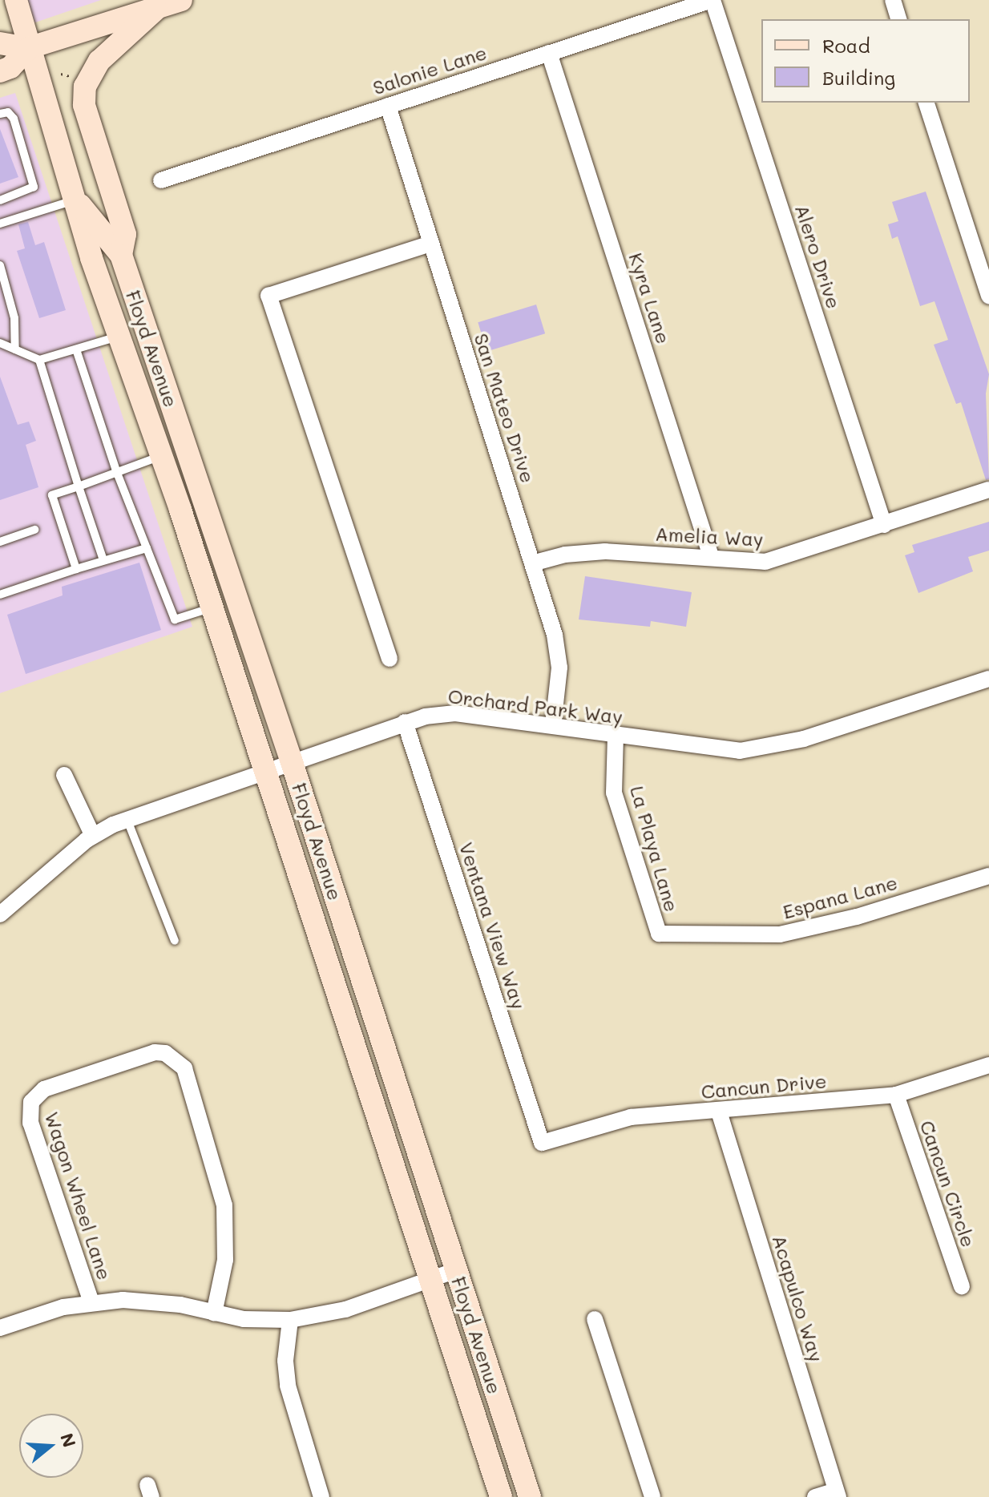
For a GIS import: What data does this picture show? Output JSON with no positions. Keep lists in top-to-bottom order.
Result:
{
  "streets": {
    "street": [
      "Salonie Lane",
      "Alero Drive",
      "Kyra Lane",
      "Floyd Avenue",
      "San Mateo Drive",
      "Amelia Way",
      "Orchard Park Way",
      "La Playa Lane",
      "Espana Lane",
      "Ventana View Way",
      "Cancun Drive",
      "Cancun Circle",
      "Wagon Wheel Lane",
      "Acapulco Way"
    ]
  },
  "crossings": [
    ["Salonie Lane", "Alero Drive"],
    ["Salonie Lane", "Kyra Lane"],
    ["Salonie Lane", "San Mateo Drive"],
    ["Alero Drive", "Amelia Way"],
    ["Kyra Lane", "Amelia Way"],
    ["Floyd Avenue", "Orchard Park Way"],
    ["San Mateo Drive", "Amelia Way"],
    ["San Mateo Drive", "Orchard Park Way"],
    ["Orchard Park Way", "La Playa Lane"],
    ["Orchard Park Way", "Ventana View Way"],
    ["La Playa Lane", "Espana Lane"],
    ["Ventana View Way", "Cancun Drive"],
    ["Cancun Drive", "Cancun Circle"],
    ["Cancun Drive", "Acapulco Way"]
  ],
  "legend": ["Road", "Building"],
  "north": "right"
}
